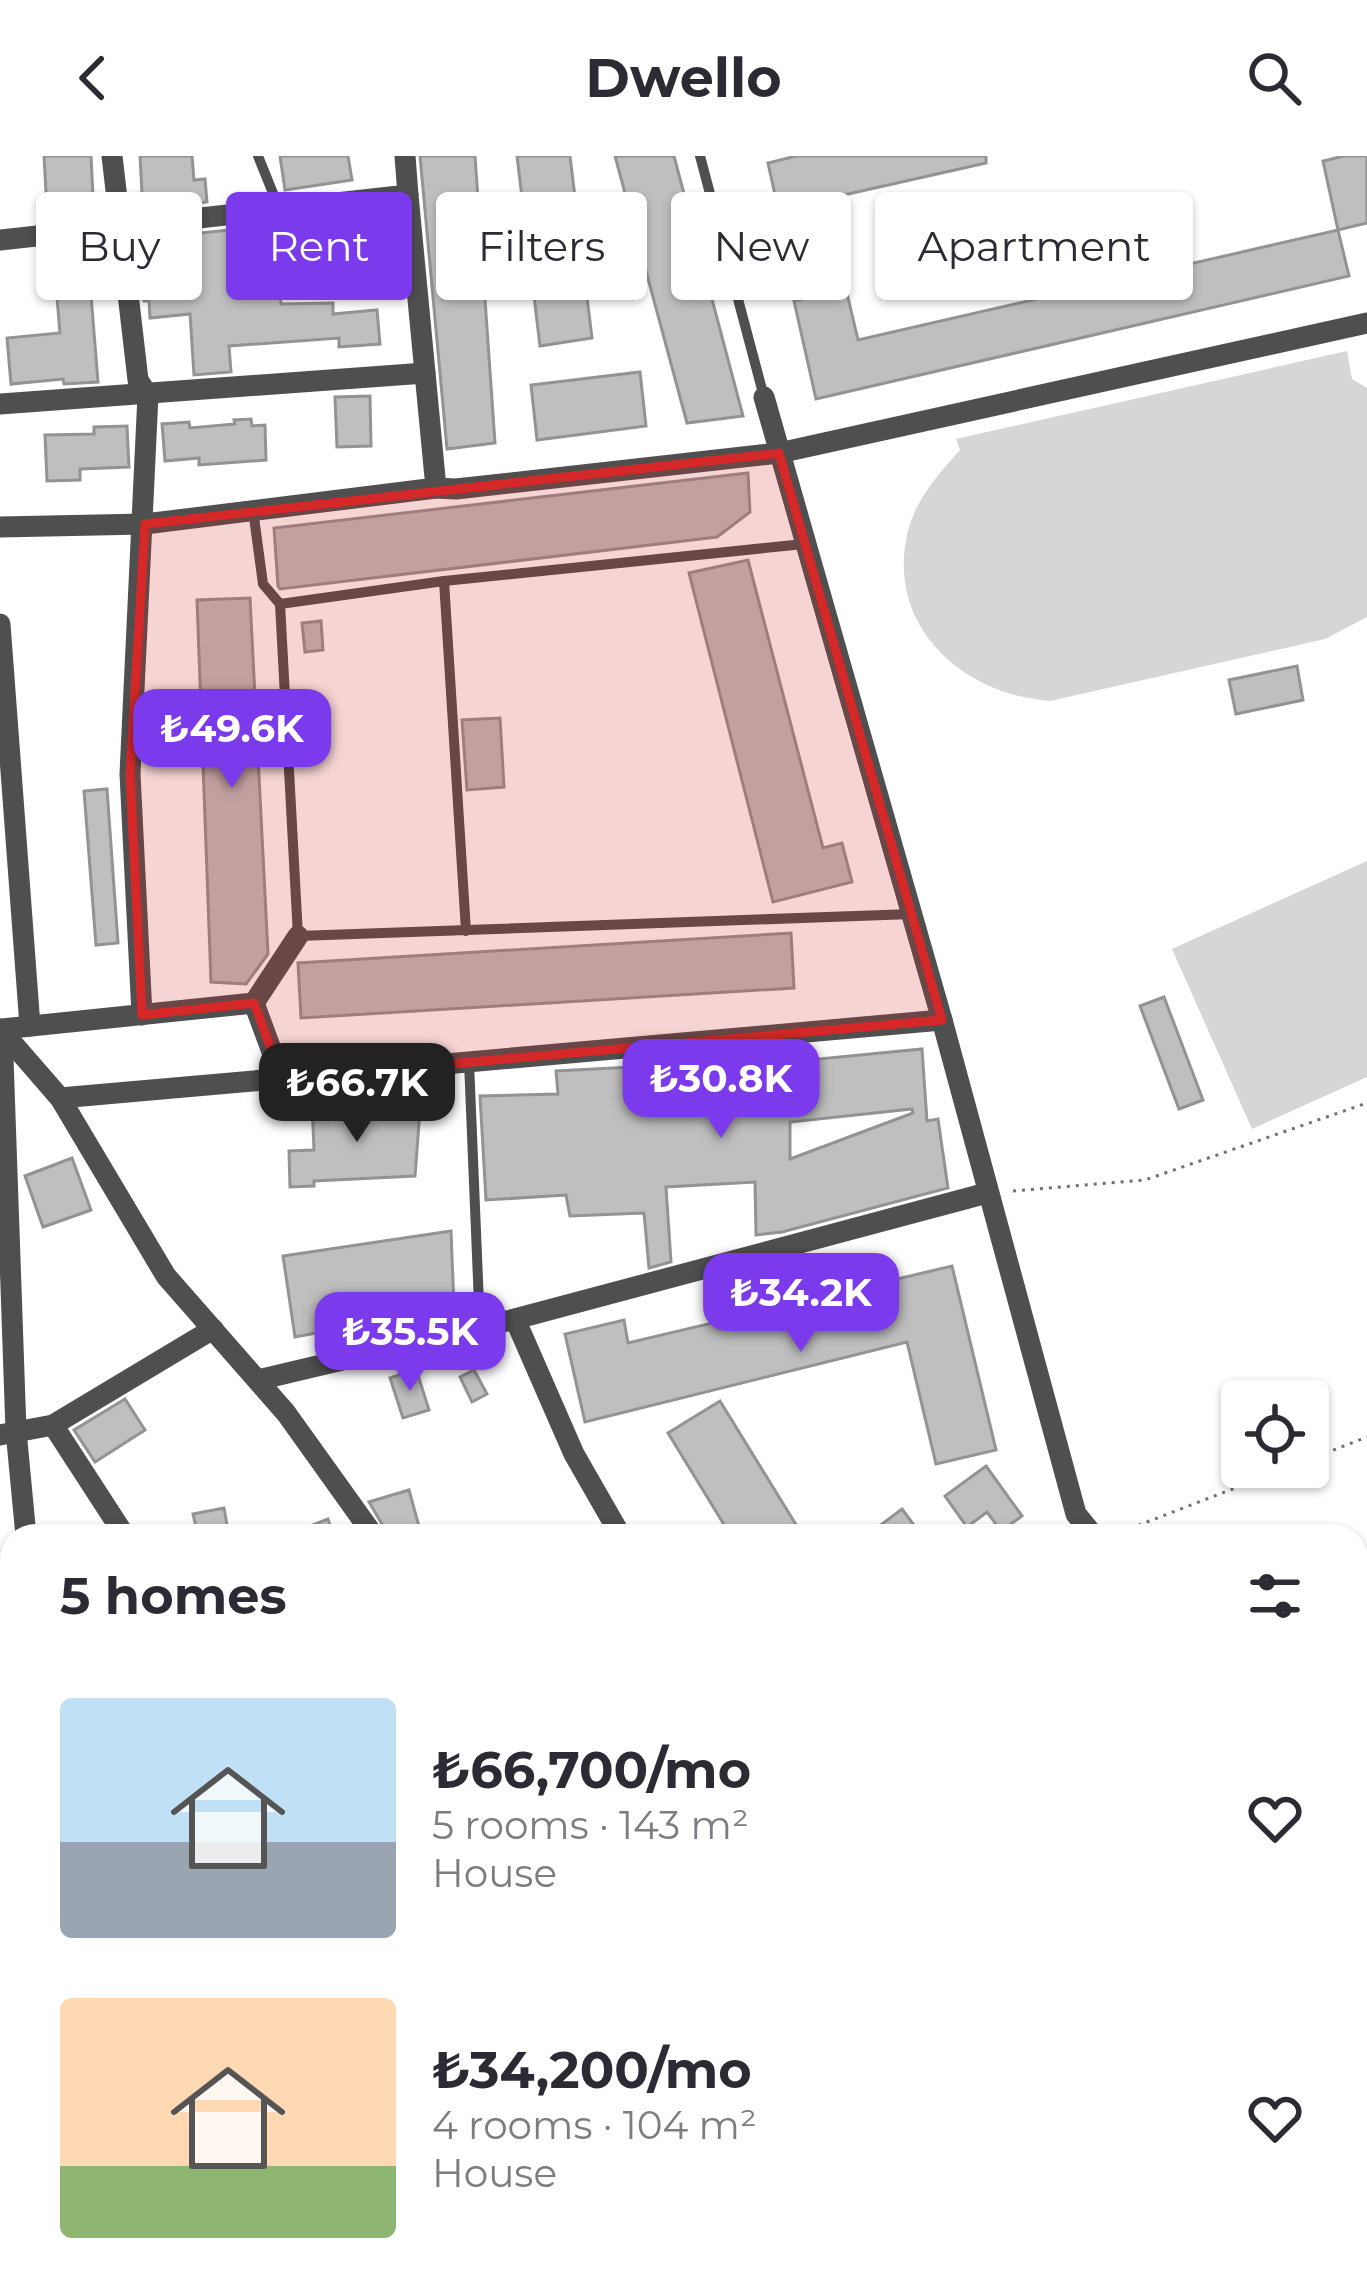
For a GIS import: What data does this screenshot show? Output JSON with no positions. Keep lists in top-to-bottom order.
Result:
{
  "page": {
    "header": "Dwello",
    "chip": [
      "Buy",
      "Rent",
      "Filters",
      "New",
      "Apartment"
    ],
    "price": [
      "₺49.6K",
      "₺30.8K",
      "₺66.7K",
      "₺34.2K",
      "₺35.5K"
    ],
    "heading": "5 homes",
    "list": [
      {
        "name": "₺66,700/mo",
        "note": "5 rooms · 143 m² · House"
      },
      {
        "name": "₺34,200/mo",
        "note": "4 rooms · 104 m² · House"
      }
    ]
  }
}
